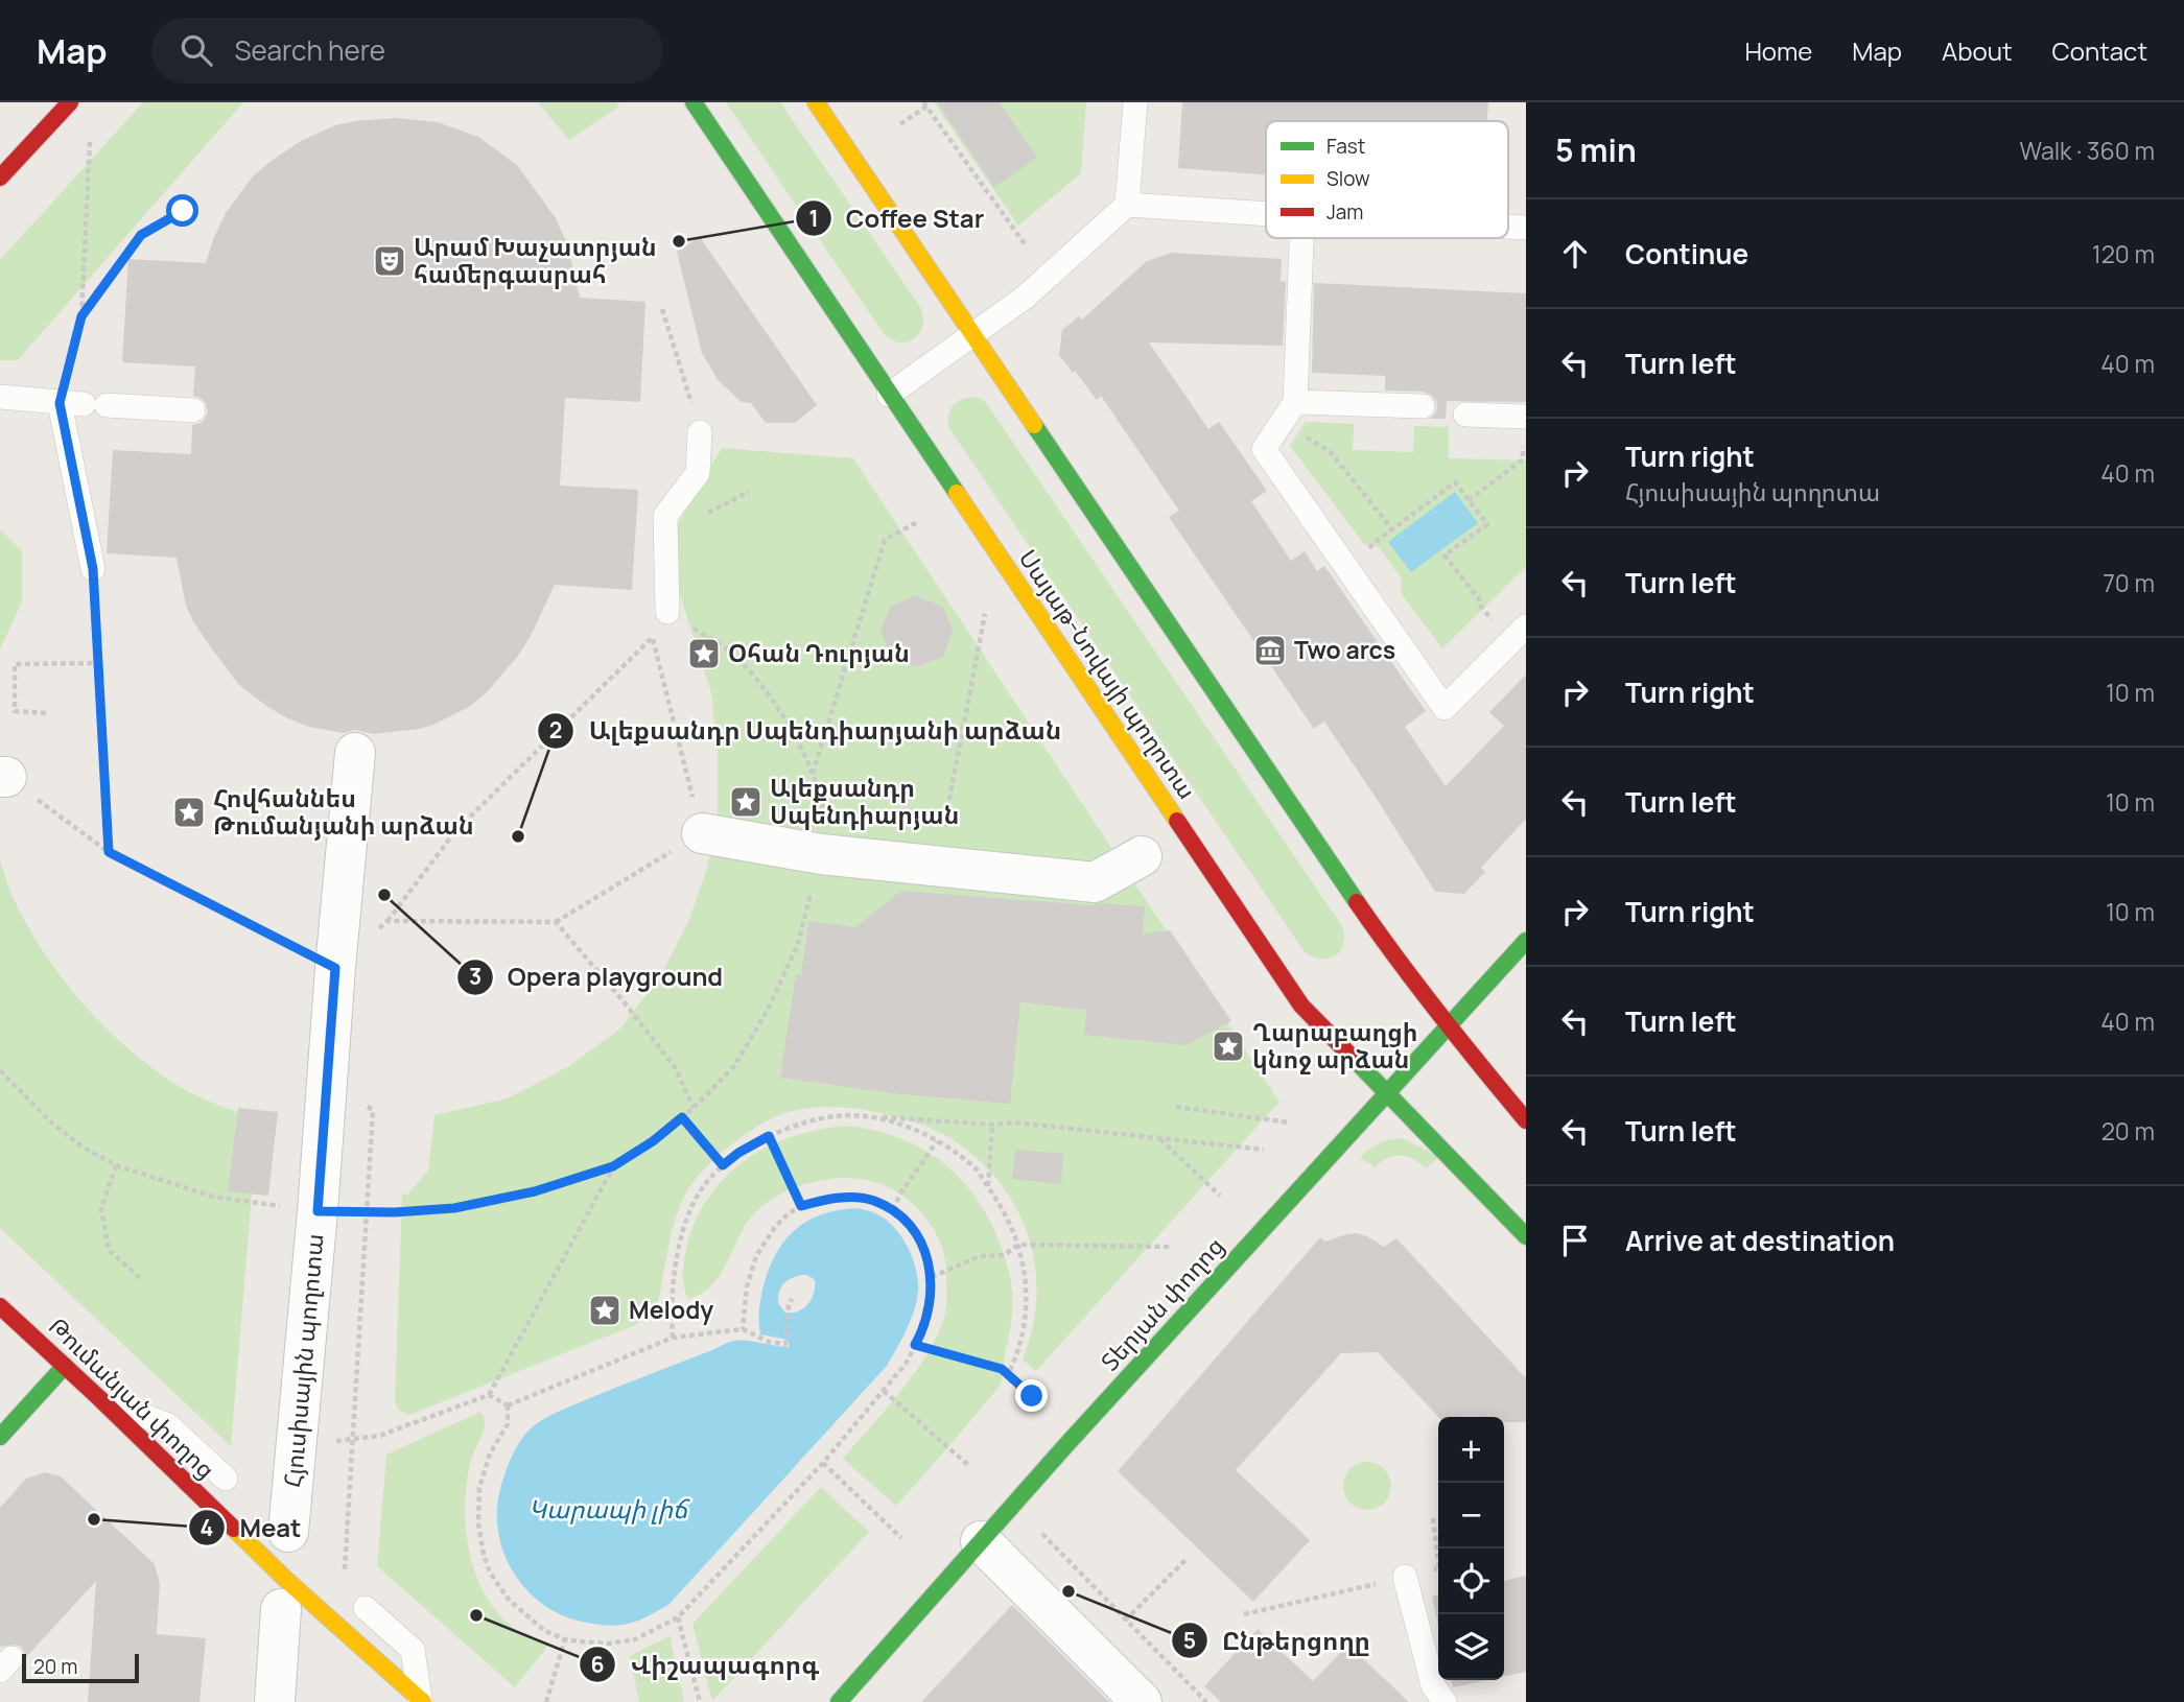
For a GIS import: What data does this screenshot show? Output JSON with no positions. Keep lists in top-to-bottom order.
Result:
{
  "streets": {
    "main road": ["Սայաթ-Նովայի պողոտա", "Տերյան փողոց", "Թումանյան փողոց"],
    "street": ["Հյուսիսային պողոտա"]
  },
  "crossings": [
    ["Սայաթ-Նովայի պողոտա", "Տերյան փողոց"]
  ],
  "water": ["Կարապի լիճ"],
  "places": {
    "other": [
      "Coffee Star",
      "Ալեքսանդր Սպենդիարյանի արձան",
      "Opera playground",
      "Meat",
      "Ընթերցողը",
      "Վիշապագորգ"
    ],
    "theatre": ["Արամ Խաչատրյան համերգասրահ"],
    "museum": ["Two arcs"],
    "place": [
      "Օհան Դուրյան",
      "Ալեքսանդր Սպենդիարյան",
      "Հովհաննես Թումանյանի արձան",
      "Ղարաբաղցի կնոջ արձան",
      "Melody"
    ]
  },
  "legend": ["Fast", "Slow", "Jam"],
  "scale_bar": "20 m",
  "page": {
    "header": "Map",
    "search": "Search here",
    "nav": [
      "Home",
      "Map",
      "About",
      "Contact"
    ],
    "heading": ["5 min", "Walk · 360 m"],
    "list": [
      ["Continue", "120 m"],
      ["Turn left", "40 m"],
      ["Turn right", "Հյուսիսային պողոտա", "40 m"],
      ["Turn left", "70 m"],
      ["Turn right", "10 m"],
      ["Turn left", "10 m"],
      ["Turn right", "10 m"],
      ["Turn left", "40 m"],
      ["Turn left", "20 m"],
      "Arrive at destination"
    ],
    "map_buttons": ["+", "−"],
    "scale": "20 m"
  }
}
